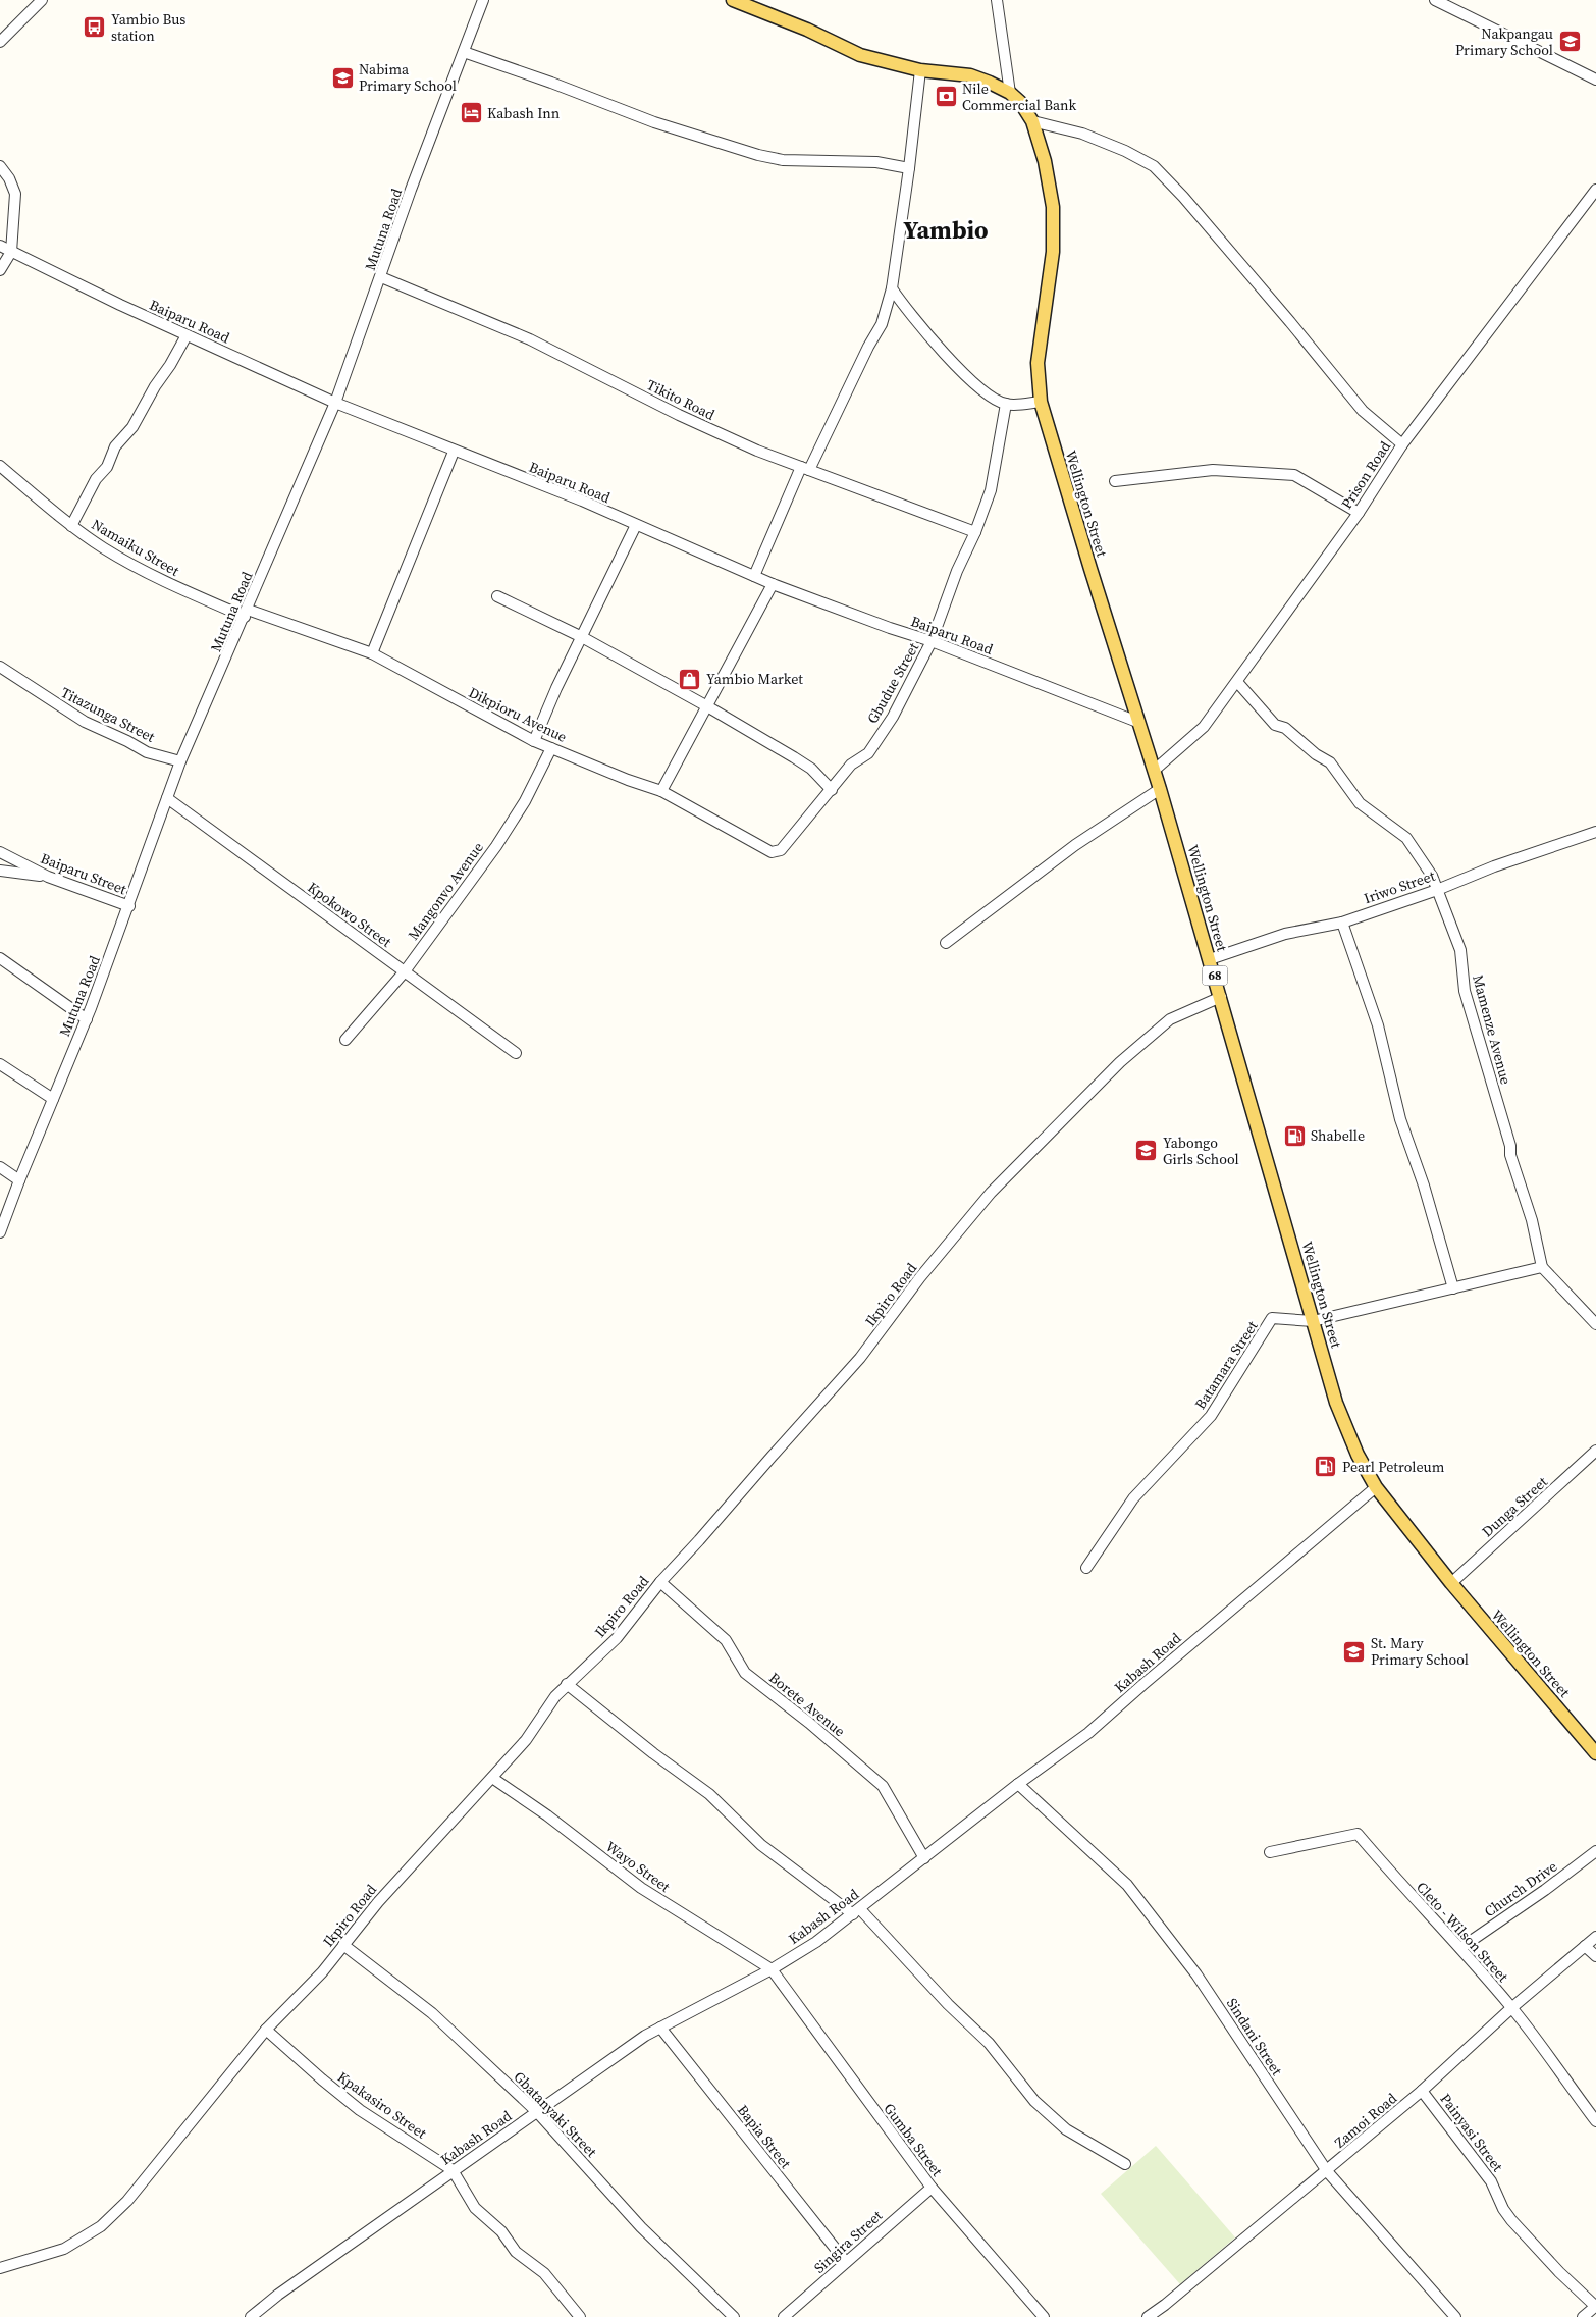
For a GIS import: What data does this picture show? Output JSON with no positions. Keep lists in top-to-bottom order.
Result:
{
  "streets": {
    "main road": ["Wellington Street", "68"],
    "street": [
      "Mutuna Road",
      "Baiparu Road",
      "Tikito Road",
      "Prison Road",
      "Namaiku Street",
      "Gbudue Street",
      "Titazunga Street",
      "Dikpioru Avenue",
      "Baiparu Street",
      "Iriwo Street",
      "Mangonvo Avenue",
      "Kpokowo Street",
      "Mamenze Avenue",
      "Ikpiro Road",
      "Batamara Street",
      "Dunga Street",
      "Kabash Road",
      "Borete Avenue",
      "Wayo Street",
      "Church Drive",
      "Cleto - Wilson Street",
      "Sindani Street",
      "Kpakasiro Street",
      "Gbatanyaki Street",
      "Zamoi Road",
      "Painyasi Street",
      "Bapia Street",
      "Gumba Street",
      "Singira Street"
    ]
  },
  "crossings": [
    ["Mutuna Road", "Baiparu Road"],
    ["Mutuna Road", "Tikito Road"],
    ["Mutuna Road", "Namaiku Street"],
    ["Mutuna Road", "Titazunga Street"],
    ["Mutuna Road", "Dikpioru Avenue"],
    ["Mutuna Road", "Baiparu Street"],
    ["Mutuna Road", "Kpokowo Street"],
    ["Baiparu Road", "Wellington Street"],
    ["Baiparu Road", "Gbudue Street"],
    ["Tikito Road", "Gbudue Street"],
    ["Prison Road", "Wellington Street"],
    ["Prison Road", "Mamenze Avenue"],
    ["Wellington Street", "Iriwo Street"],
    ["Wellington Street", "Ikpiro Road"],
    ["Wellington Street", "Batamara Street"],
    ["Wellington Street", "Dunga Street"],
    ["Wellington Street", "Kabash Road"],
    ["Namaiku Street", "Dikpioru Avenue"],
    ["Gbudue Street", "Dikpioru Avenue"],
    ["Dikpioru Avenue", "Mangonvo Avenue"],
    ["Iriwo Street", "Mamenze Avenue"],
    ["Mangonvo Avenue", "Kpokowo Street"],
    ["Mamenze Avenue", "Batamara Street"],
    ["Ikpiro Road", "Borete Avenue"],
    ["Ikpiro Road", "Wayo Street"],
    ["Ikpiro Road", "Kpakasiro Street"],
    ["Ikpiro Road", "Gbatanyaki Street"],
    ["Kabash Road", "Borete Avenue"],
    ["Kabash Road", "Wayo Street"],
    ["Kabash Road", "Sindani Street"],
    ["Kabash Road", "Kpakasiro Street"],
    ["Kabash Road", "Gbatanyaki Street"],
    ["Kabash Road", "Bapia Street"],
    ["Kabash Road", "Gumba Street"],
    ["Wayo Street", "Gumba Street"],
    ["Church Drive", "Cleto - Wilson Street"],
    ["Cleto - Wilson Street", "Zamoi Road"],
    ["Sindani Street", "Zamoi Road"],
    ["Zamoi Road", "Painyasi Street"],
    ["Bapia Street", "Singira Street"],
    ["Gumba Street", "Singira Street"]
  ],
  "districts": ["Yambio"],
  "places": {
    "bus stop": ["Yambio Bus station"],
    "school or university": [
      "Nakpangau Primary School",
      "Nabima Primary School",
      "Yabongo Girls School",
      "St. Mary Primary School"
    ],
    "bank": ["Nile Commercial Bank"],
    "hotel": ["Kabash Inn"],
    "shop": ["Yambio Market"],
    "fuel station": ["Shabelle", "Pearl Petroleum"]
  }
}
